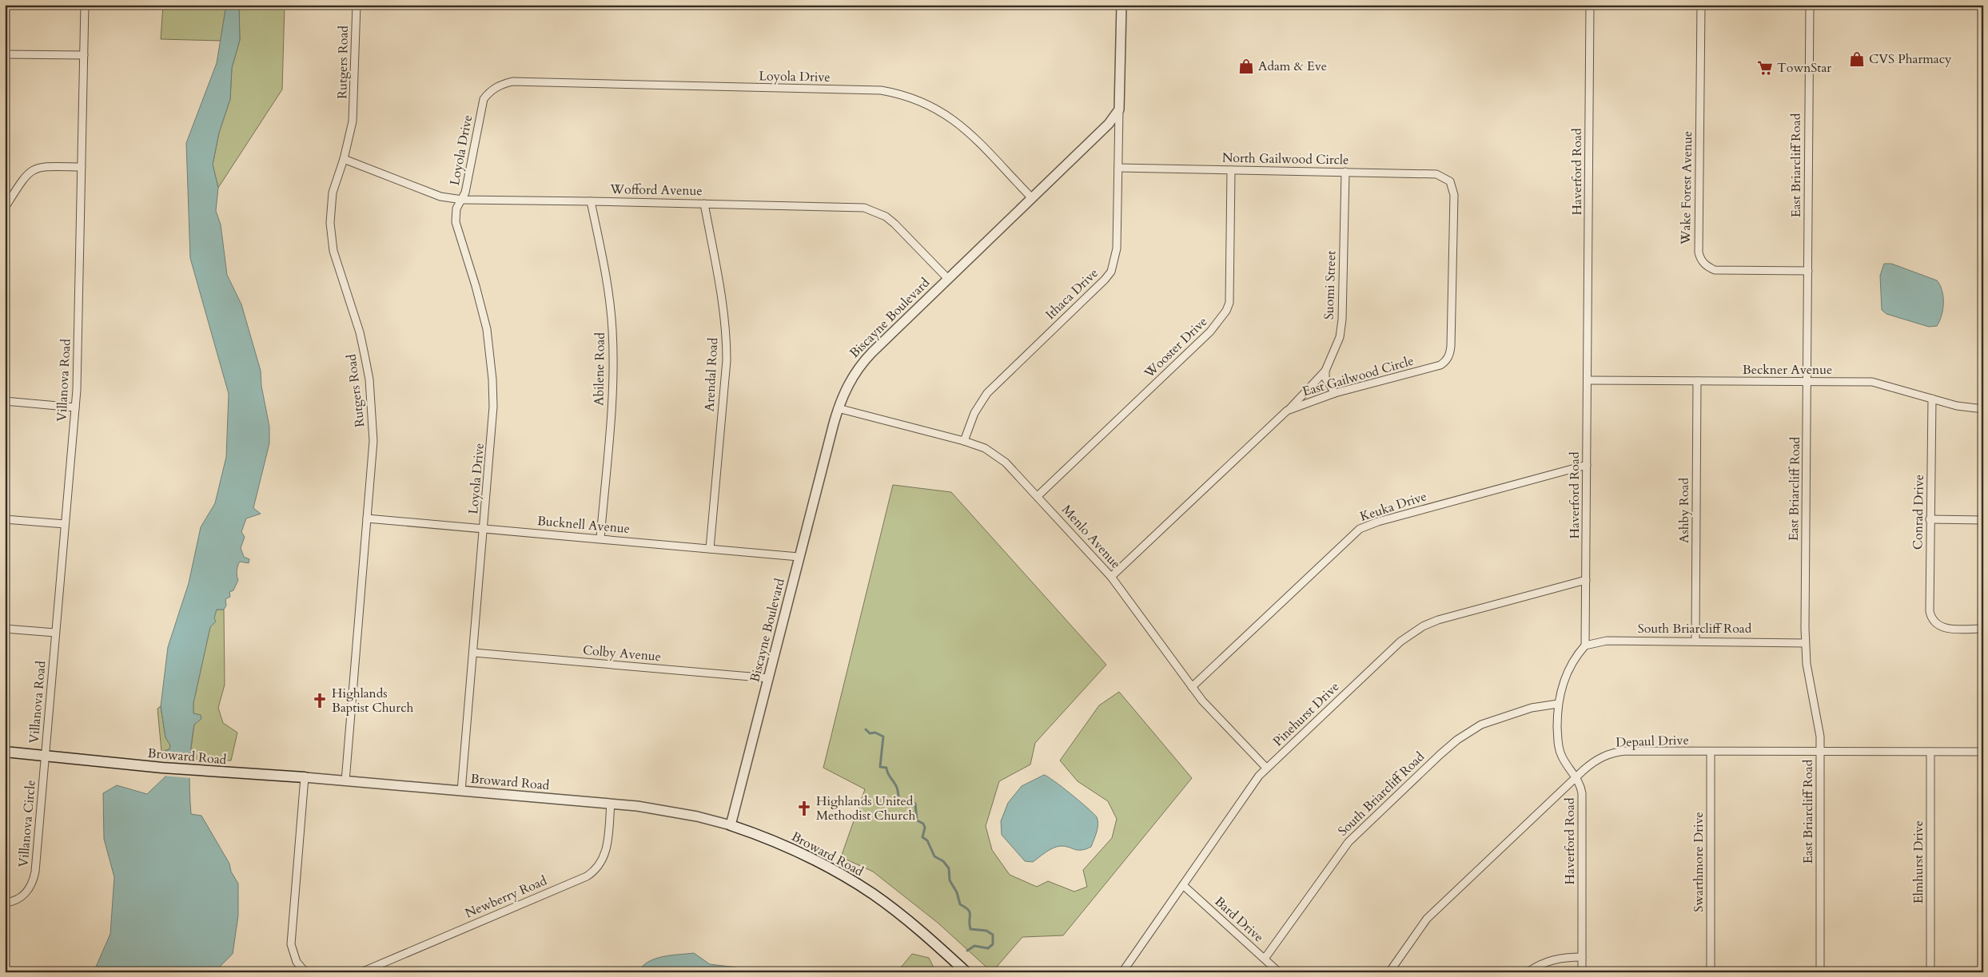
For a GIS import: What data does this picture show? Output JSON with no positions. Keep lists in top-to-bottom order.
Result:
{
  "streets": {
    "main road": ["Broward Road"],
    "street": [
      "Rutgers Road",
      "Loyola Drive",
      "North Gailwood Circle",
      "East Briarcliff Road",
      "Haverford Road",
      "Wake Forest Avenue",
      "Wofford Avenue",
      "Suomi Street",
      "Ithaca Drive",
      "Biscayne Boulevard",
      "Wooster Drive",
      "Abilene Road",
      "Beckner Avenue",
      "Arendal Road",
      "East Gailwood Circle",
      "Villanova Road",
      "Keuka Drive",
      "Ashby Road",
      "Conrad Drive",
      "Bucknell Avenue",
      "Menlo Avenue",
      "South Briarcliff Road",
      "Colby Avenue",
      "Pinehurst Drive",
      "Depaul Drive",
      "Villanova Circle",
      "Swarthmore Drive",
      "Elmhurst Drive",
      "Newberry Road",
      "Bard Drive"
    ]
  },
  "crossings": [
    ["Rutgers Road", "Wofford Avenue"],
    ["Rutgers Road", "Bucknell Avenue"],
    ["Rutgers Road", "Broward Road"],
    ["Loyola Drive", "Wofford Avenue"],
    ["Loyola Drive", "Biscayne Boulevard"],
    ["Loyola Drive", "Bucknell Avenue"],
    ["Loyola Drive", "Colby Avenue"],
    ["Loyola Drive", "Broward Road"],
    ["North Gailwood Circle", "Suomi Street"],
    ["North Gailwood Circle", "Ithaca Drive"],
    ["North Gailwood Circle", "Wooster Drive"],
    ["North Gailwood Circle", "East Gailwood Circle"],
    ["East Briarcliff Road", "Wake Forest Avenue"],
    ["East Briarcliff Road", "Beckner Avenue"],
    ["East Briarcliff Road", "South Briarcliff Road"],
    ["East Briarcliff Road", "Depaul Drive"],
    ["Haverford Road", "Beckner Avenue"],
    ["Haverford Road", "Keuka Drive"],
    ["Haverford Road", "South Briarcliff Road"],
    ["Haverford Road", "Pinehurst Drive"],
    ["Haverford Road", "Depaul Drive"],
    ["Wofford Avenue", "Biscayne Boulevard"],
    ["Wofford Avenue", "Abilene Road"],
    ["Wofford Avenue", "Arendal Road"],
    ["Ithaca Drive", "Biscayne Boulevard"],
    ["Ithaca Drive", "Menlo Avenue"],
    ["Biscayne Boulevard", "Bucknell Avenue"],
    ["Biscayne Boulevard", "Menlo Avenue"],
    ["Biscayne Boulevard", "Colby Avenue"],
    ["Biscayne Boulevard", "Broward Road"],
    ["Wooster Drive", "Menlo Avenue"],
    ["Abilene Road", "Bucknell Avenue"],
    ["Beckner Avenue", "Ashby Road"],
    ["Beckner Avenue", "Conrad Drive"],
    ["Arendal Road", "Bucknell Avenue"],
    ["East Gailwood Circle", "Menlo Avenue"],
    ["Villanova Road", "Broward Road"],
    ["Villanova Road", "Villanova Circle"],
    ["Keuka Drive", "Menlo Avenue"],
    ["Ashby Road", "South Briarcliff Road"],
    ["Menlo Avenue", "Pinehurst Drive"],
    ["South Briarcliff Road", "Bard Drive"],
    ["Pinehurst Drive", "Bard Drive"],
    ["Depaul Drive", "Swarthmore Drive"],
    ["Depaul Drive", "Elmhurst Drive"],
    ["Broward Road", "Villanova Circle"],
    ["Broward Road", "Newberry Road"]
  ],
  "places": {
    "shop": ["CVS Pharmacy", "Adam & Eve"],
    "supermarket": ["TownStar"],
    "church": ["Highlands Baptist Church", "Highlands United Methodist Church"]
  }
}
